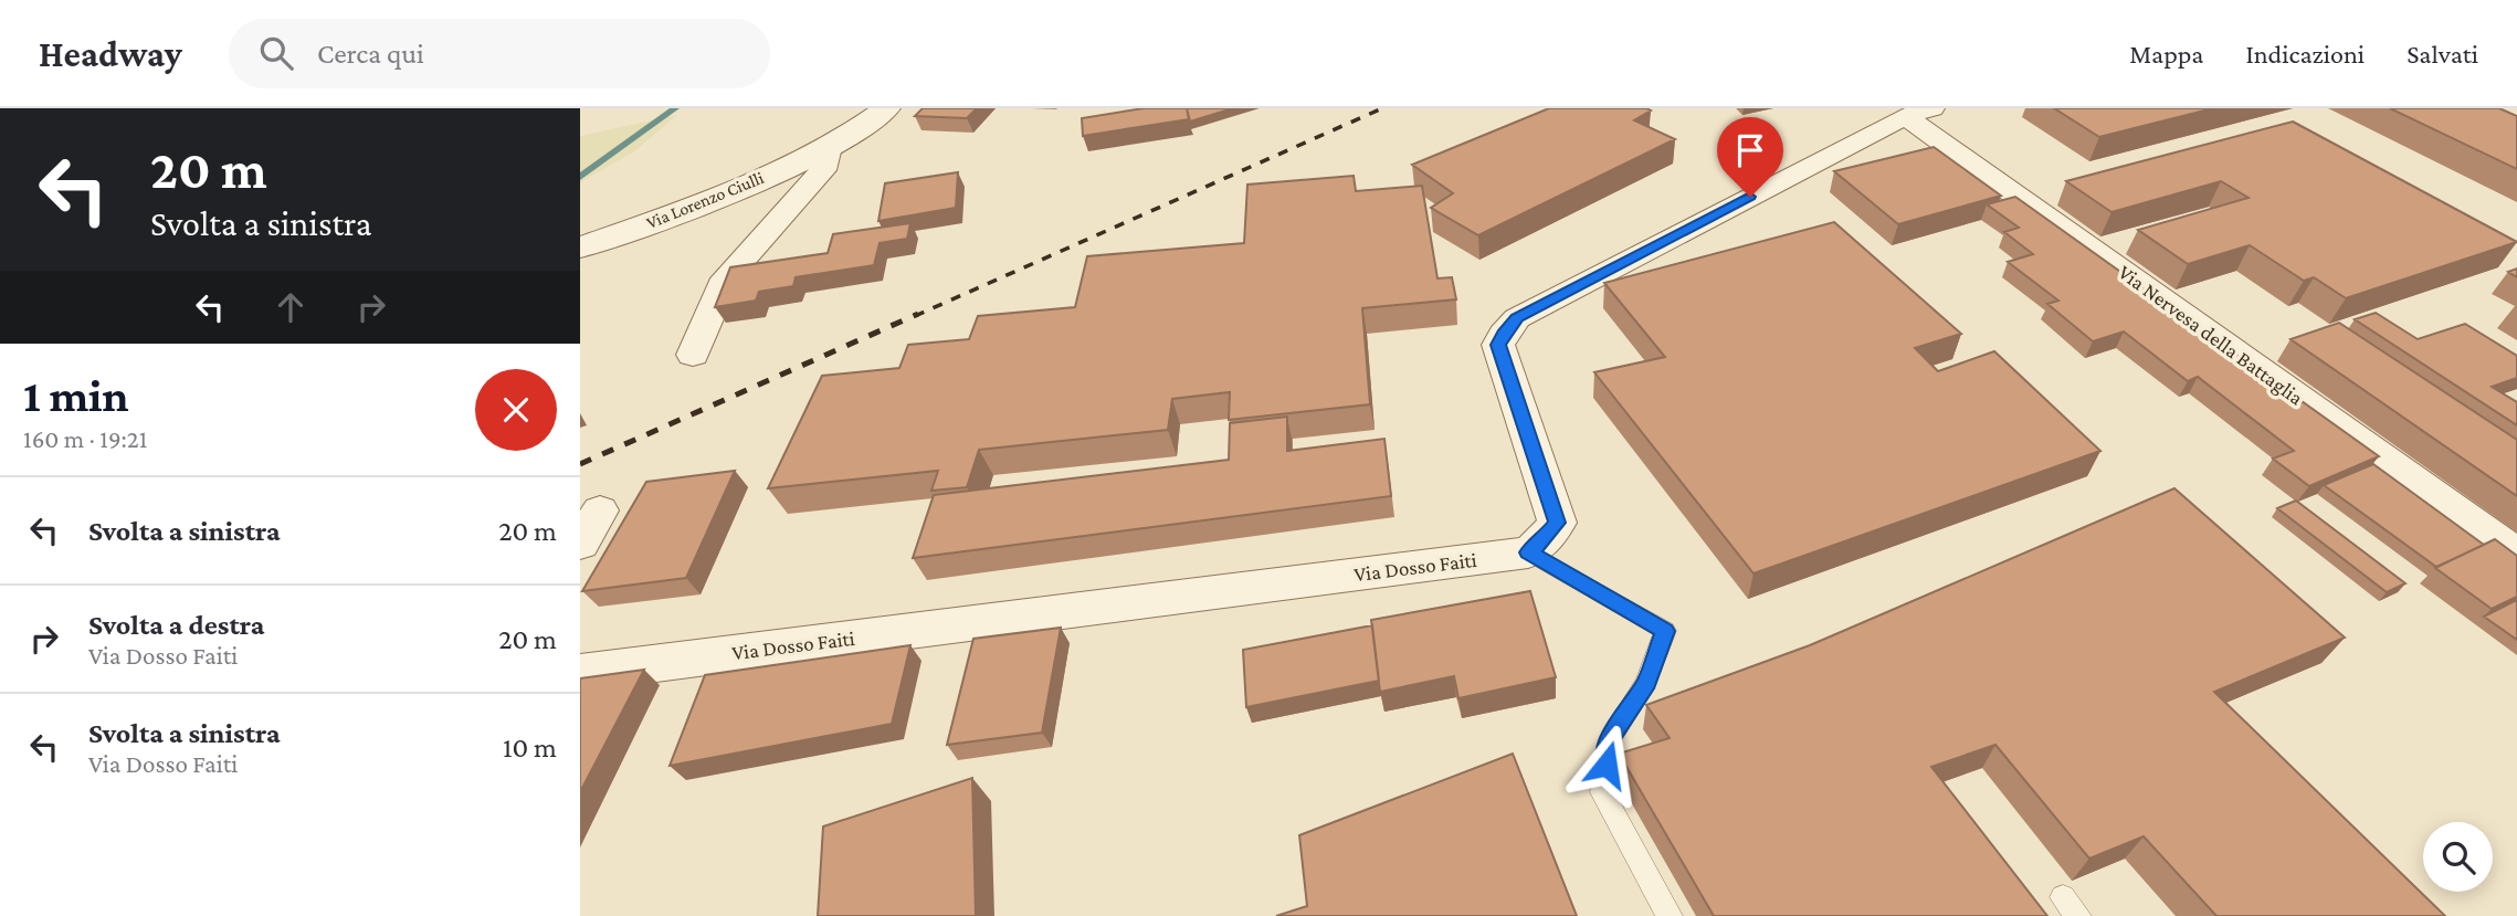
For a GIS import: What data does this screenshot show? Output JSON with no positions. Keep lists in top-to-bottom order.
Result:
{
  "streets": {
    "street": ["Via Lorenzo Ciulli", "Via Nervesa della Battaglia", "Via Dosso Faiti"]
  },
  "page": {
    "header": "Headway",
    "search": "Cerca qui",
    "nav": ["Mappa", "Indicazioni", "Salvati"],
    "turn": ["20 m", "Svolta a sinistra"],
    "heading": ["1 min", "160 m · 19:21"],
    "list": [
      {
        "name": "Svolta a sinistra",
        "value": "20 m"
      },
      {
        "name": "Svolta a destra",
        "note": "Via Dosso Faiti",
        "value": "20 m"
      },
      {
        "name": "Svolta a sinistra",
        "note": "Via Dosso Faiti",
        "value": "10 m"
      }
    ]
  }
}
